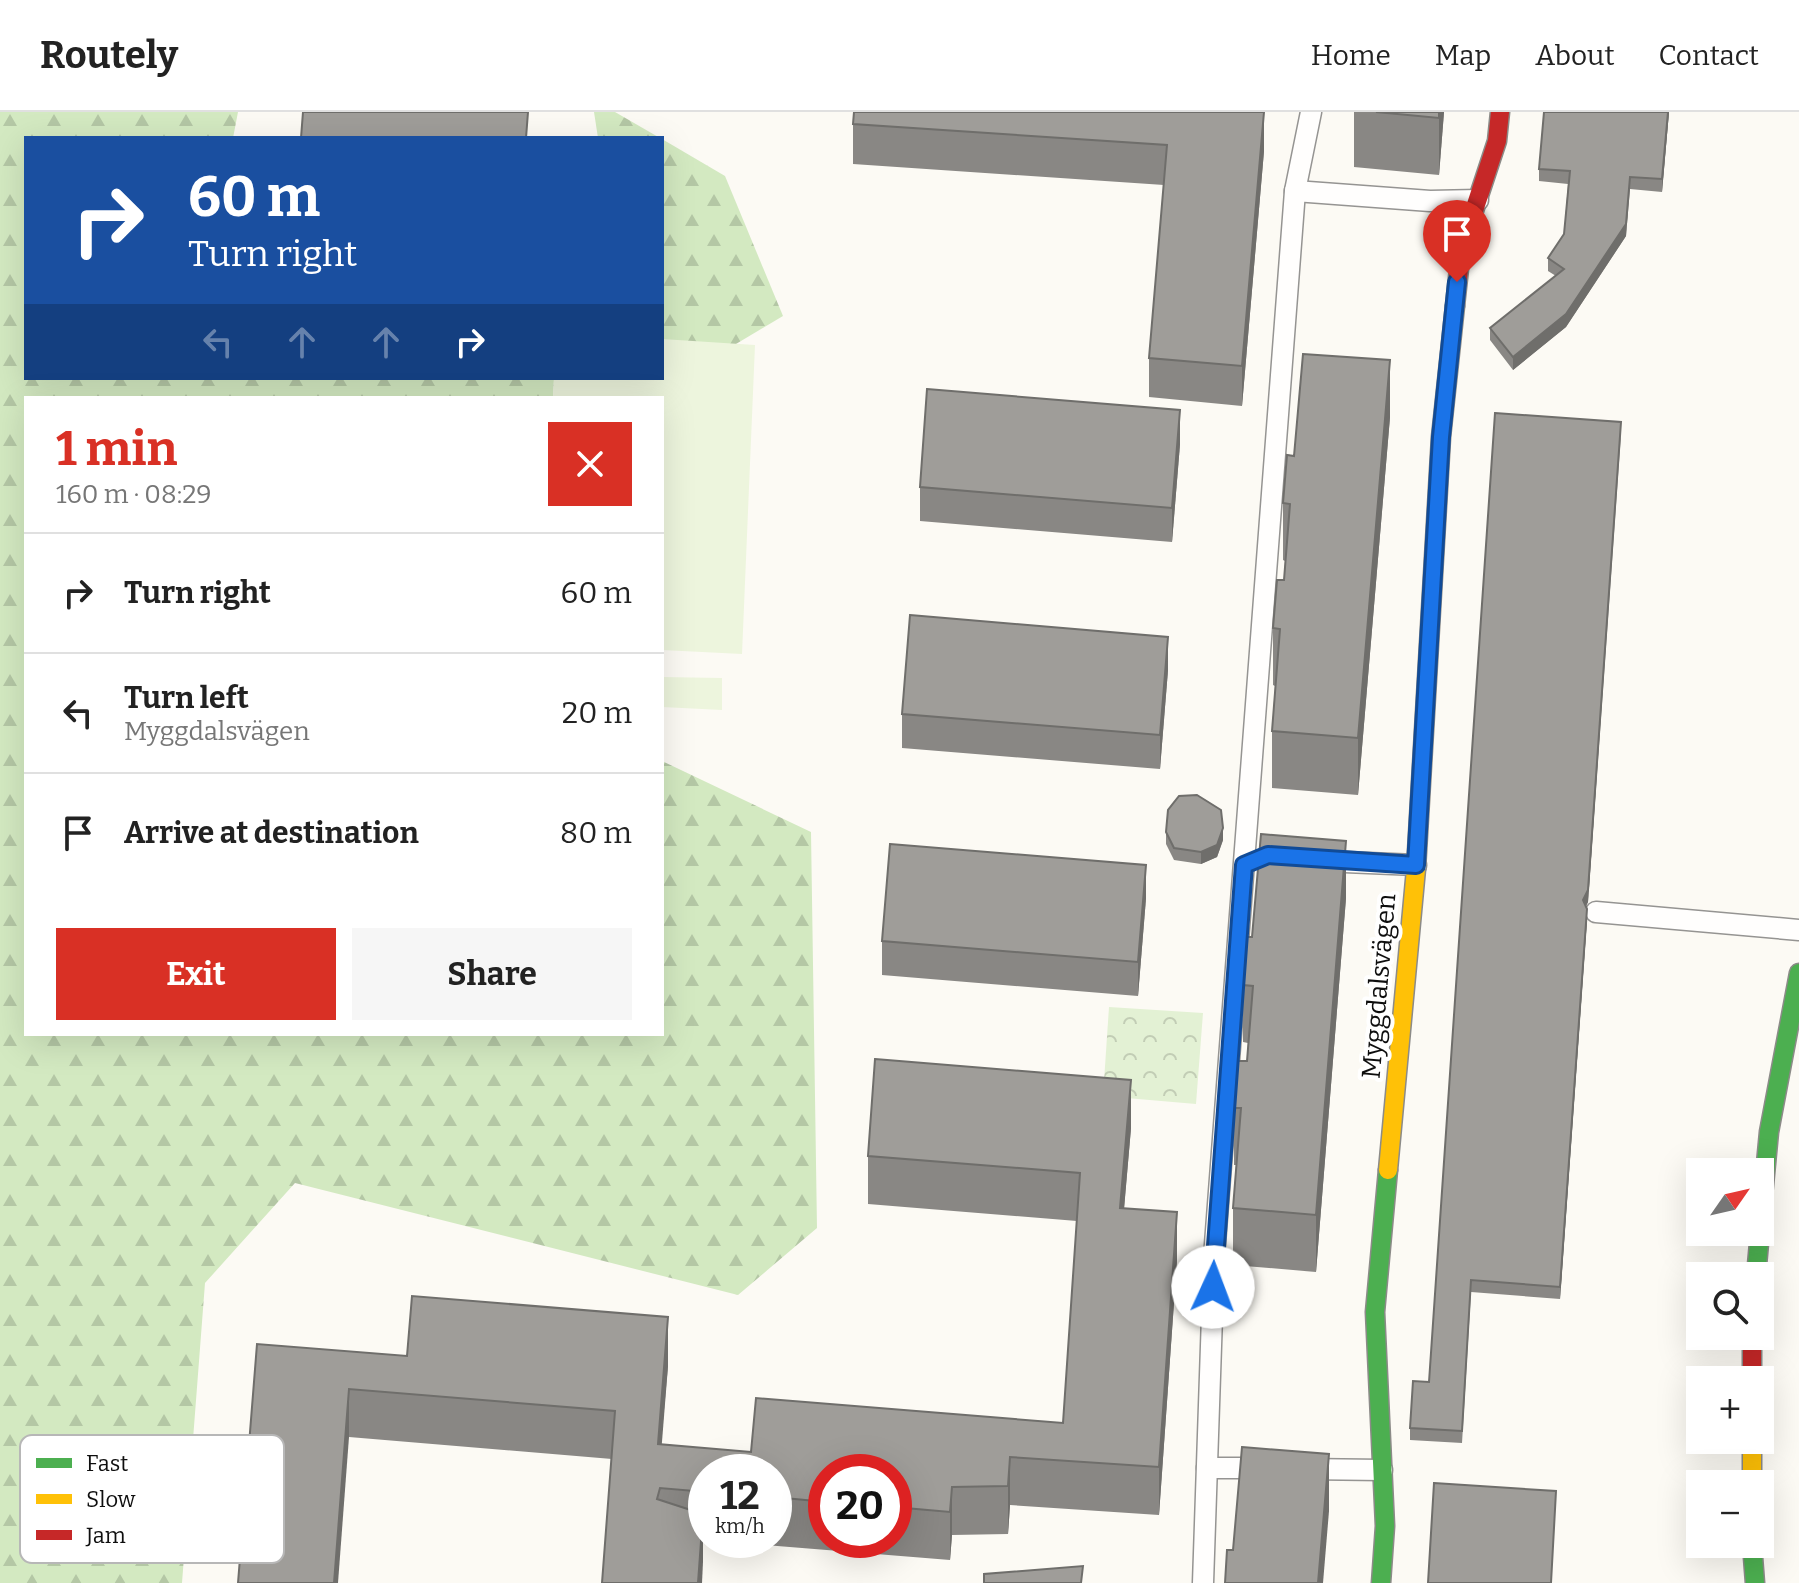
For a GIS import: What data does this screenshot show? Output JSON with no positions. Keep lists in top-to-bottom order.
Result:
{
  "streets": {
    "street": ["Myggdalsvägen"]
  },
  "legend": ["Fast", "Slow", "Jam"],
  "north": "top right",
  "page": {
    "header": "Routely",
    "nav": [
      "Home",
      "Map",
      "About",
      "Contact"
    ],
    "turn": ["60 m", "Turn right"],
    "heading": ["1 min", "160 m · 08:29"],
    "list": [
      {
        "name": "Turn right",
        "value": "60 m"
      },
      {
        "name": "Turn left",
        "note": "Myggdalsvägen",
        "value": "20 m"
      },
      {
        "name": "Arrive at destination",
        "value": "80 m"
      }
    ],
    "buttons": ["Exit", "Share"],
    "map_buttons": ["+", "−"],
    "speed": "12 km/h",
    "limit": "20"
  }
}
